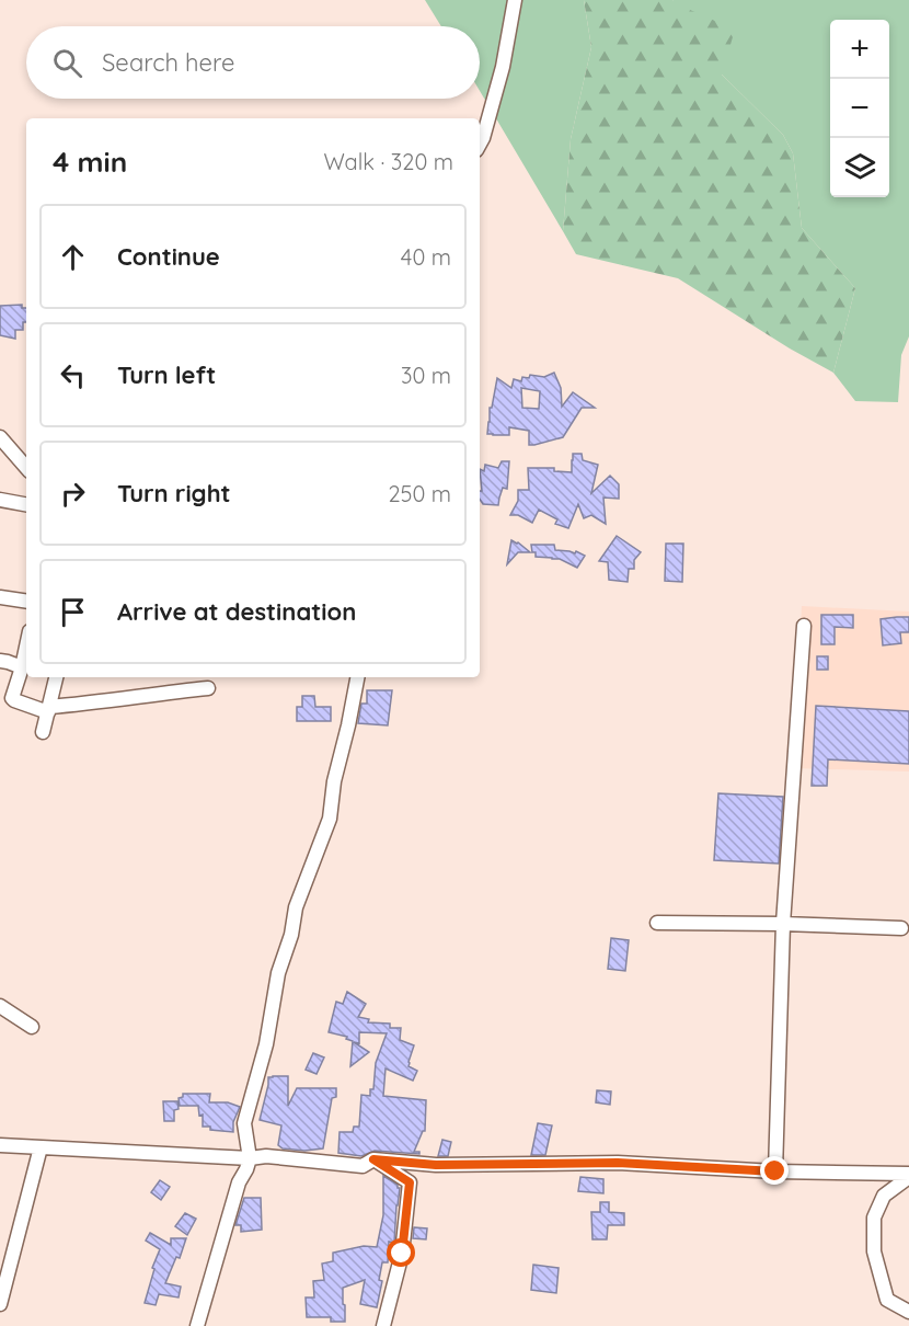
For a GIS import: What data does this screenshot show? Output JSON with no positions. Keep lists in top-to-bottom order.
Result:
{
  "page": {
    "map_buttons": ["+", "−"],
    "search": "Search here",
    "heading": ["4 min", "Walk · 320 m"],
    "list": [
      ["Continue", "40 m"],
      ["Turn left", "30 m"],
      ["Turn right", "250 m"],
      "Arrive at destination"
    ]
  }
}
